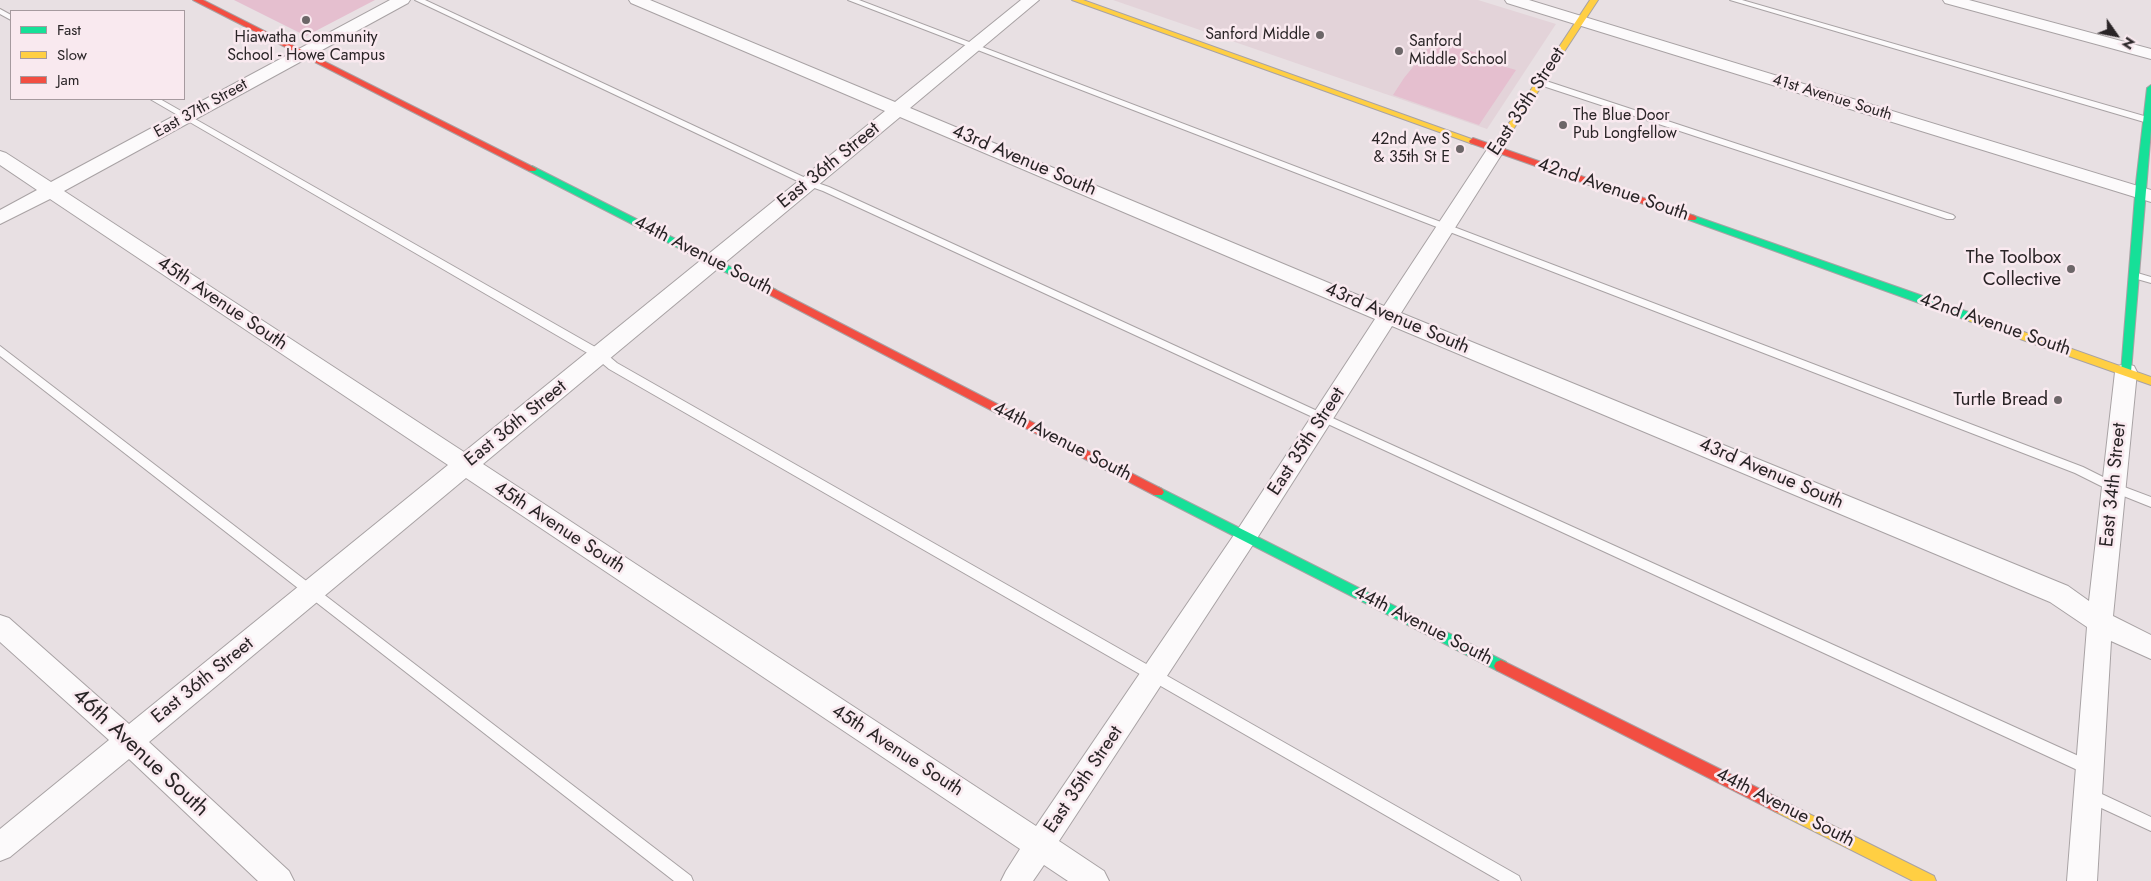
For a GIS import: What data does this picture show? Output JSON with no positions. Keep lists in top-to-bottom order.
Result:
{
  "streets": {
    "street": [
      "41st Avenue South",
      "East 35th Street",
      "East 37th Street",
      "43rd Avenue South",
      "East 36th Street",
      "42nd Avenue South",
      "44th Avenue South",
      "45th Avenue South",
      "East 34th Street",
      "46th Avenue South"
    ]
  },
  "crossings": [
    ["41st Avenue South", "East 35th Street"],
    ["41st Avenue South", "East 34th Street"],
    ["East 35th Street", "43rd Avenue South"],
    ["East 35th Street", "42nd Avenue South"],
    ["East 35th Street", "44th Avenue South"],
    ["East 35th Street", "45th Avenue South"],
    ["East 37th Street", "44th Avenue South"],
    ["East 37th Street", "45th Avenue South"],
    ["43rd Avenue South", "East 36th Street"],
    ["43rd Avenue South", "East 34th Street"],
    ["East 36th Street", "44th Avenue South"],
    ["East 36th Street", "45th Avenue South"],
    ["East 36th Street", "46th Avenue South"],
    ["42nd Avenue South", "East 34th Street"]
  ],
  "places": [
    "Hiawatha Community School - Howe Campus",
    "Sanford Middle",
    "Sanford Middle School",
    "The Blue Door Pub Longfellow",
    "42nd Ave S & 35th St E",
    "The Toolbox Collective",
    "Turtle Bread"
  ],
  "legend": ["Fast", "Slow", "Jam"],
  "north": "bottom right"
}
